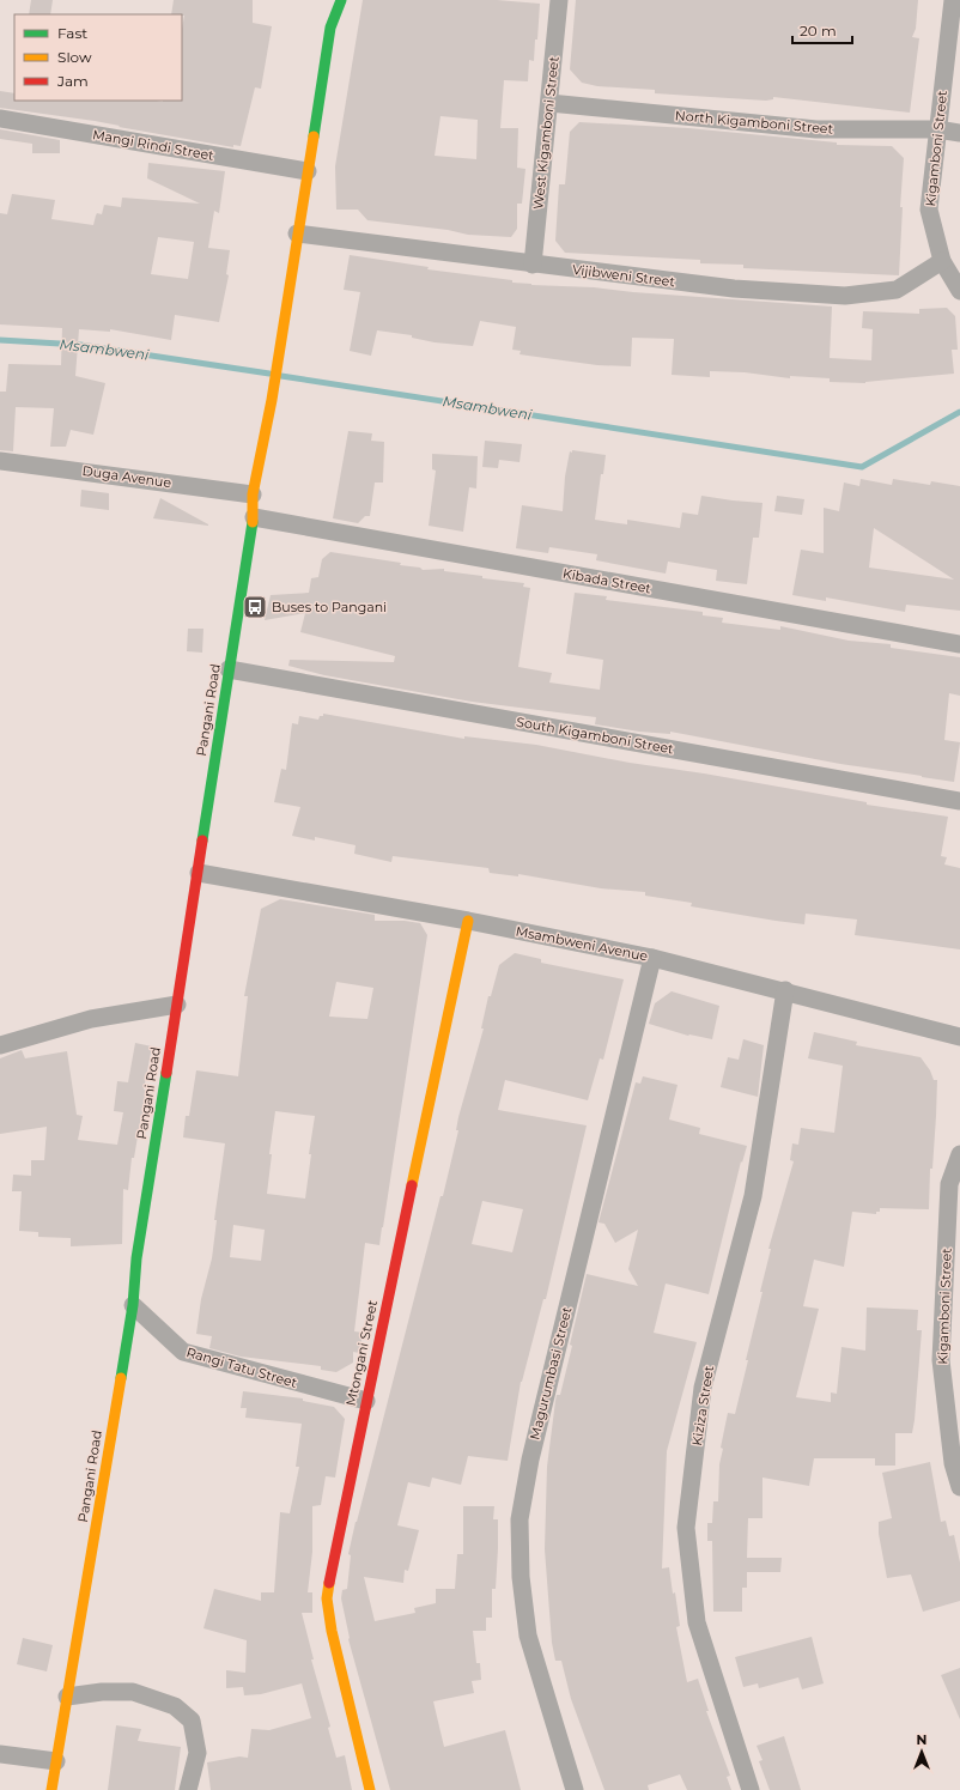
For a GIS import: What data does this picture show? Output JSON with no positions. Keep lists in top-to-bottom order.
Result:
{
  "streets": {
    "main road": ["Pangani Road", "Mtongani Street"],
    "street": [
      "North Kigamboni Street",
      "West Kigamboni Street",
      "Mangi Rindi Street",
      "Kigamboni Street",
      "Vijibweni Street",
      "Duga Avenue",
      "Kibada Street",
      "South Kigamboni Street",
      "Msambweni Avenue",
      "Rangi Tatu Street",
      "Magurumbasi Street",
      "Kiziza Street"
    ]
  },
  "crossings": [
    ["North Kigamboni Street", "West Kigamboni Street"],
    ["North Kigamboni Street", "Kigamboni Street"],
    ["West Kigamboni Street", "Vijibweni Street"],
    ["Mangi Rindi Street", "Pangani Road"],
    ["Kigamboni Street", "Vijibweni Street"],
    ["Vijibweni Street", "Pangani Road"],
    ["Duga Avenue", "Pangani Road"],
    ["Kibada Street", "Pangani Road"],
    ["Pangani Road", "South Kigamboni Street"],
    ["Pangani Road", "Msambweni Avenue"],
    ["Pangani Road", "Rangi Tatu Street"],
    ["Msambweni Avenue", "Mtongani Street"],
    ["Msambweni Avenue", "Magurumbasi Street"],
    ["Msambweni Avenue", "Kiziza Street"],
    ["Mtongani Street", "Rangi Tatu Street"]
  ],
  "water": ["Msambweni"],
  "places": {
    "bus stop": ["Buses to Pangani"]
  },
  "legend": ["Fast", "Slow", "Jam"],
  "scale_bar": "20 m",
  "north": "top"
}
